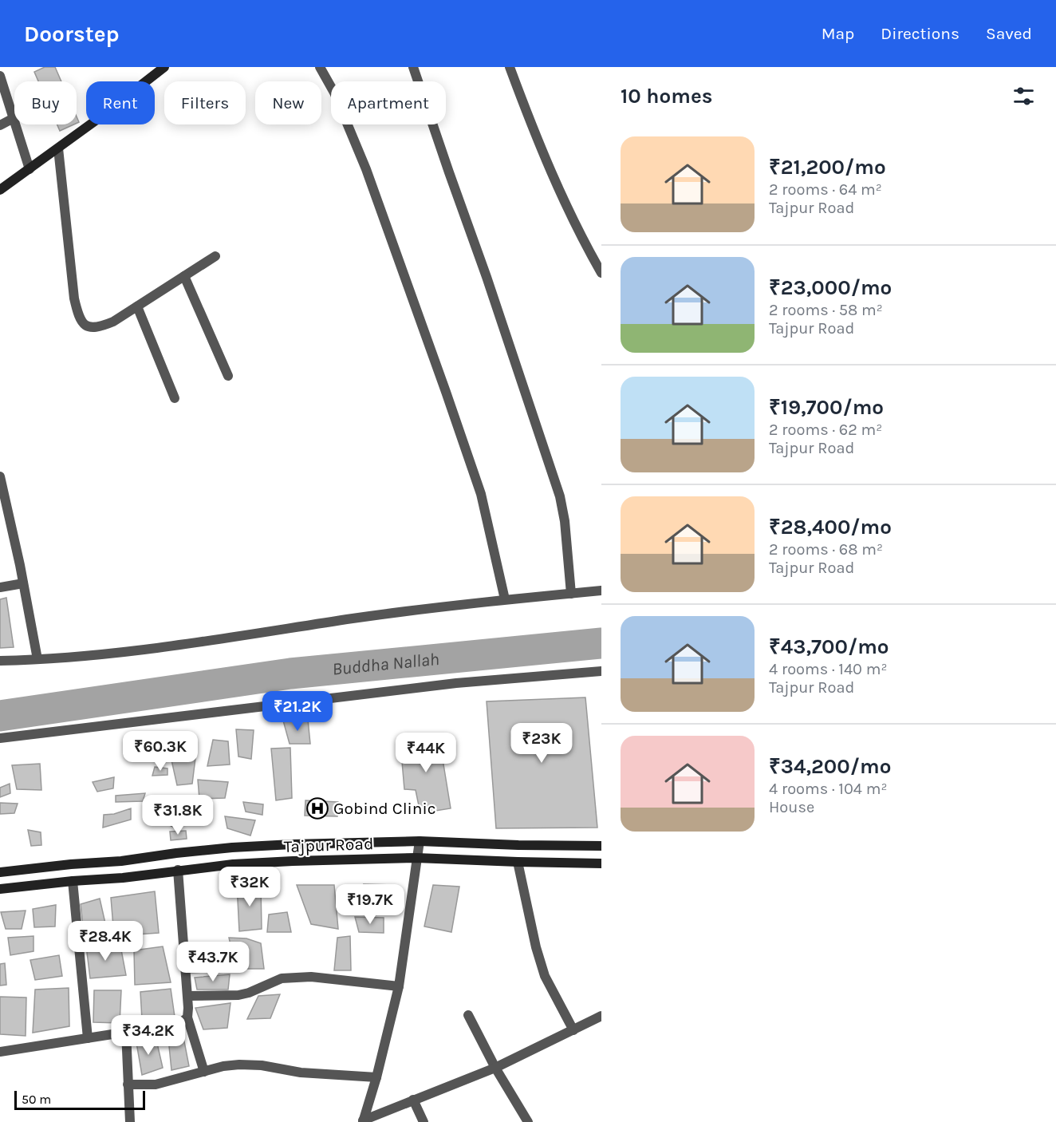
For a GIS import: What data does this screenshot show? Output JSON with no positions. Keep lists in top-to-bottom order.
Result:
{
  "streets": {
    "main road": ["Tajpur Road"]
  },
  "water": ["Buddha Nallah"],
  "places": {
    "hospital": ["Gobind Clinic"]
  },
  "scale_bar": "50 m",
  "page": {
    "header": "Doorstep",
    "nav": ["Map", "Directions", "Saved"],
    "heading": "10 homes",
    "chip": [
      "Buy",
      "Rent",
      "Filters",
      "New",
      "Apartment"
    ],
    "list": [
      {
        "name": "₹21,200/mo",
        "note": "2 rooms · 64 m² · Tajpur Road"
      },
      {
        "name": "₹23,000/mo",
        "note": "2 rooms · 58 m² · Tajpur Road"
      },
      {
        "name": "₹19,700/mo",
        "note": "2 rooms · 62 m² · Tajpur Road"
      },
      {
        "name": "₹28,400/mo",
        "note": "2 rooms · 68 m² · Tajpur Road"
      },
      {
        "name": "₹43,700/mo",
        "note": "4 rooms · 140 m² · Tajpur Road"
      },
      {
        "name": "₹34,200/mo",
        "note": "4 rooms · 104 m² · House"
      }
    ],
    "price": [
      "₹21.2K",
      "₹23K",
      "₹60.3K",
      "₹44K",
      "₹31.8K",
      "₹32K",
      "₹19.7K",
      "₹28.4K",
      "₹43.7K",
      "₹34.2K"
    ],
    "scale": "50 m"
  }
}
